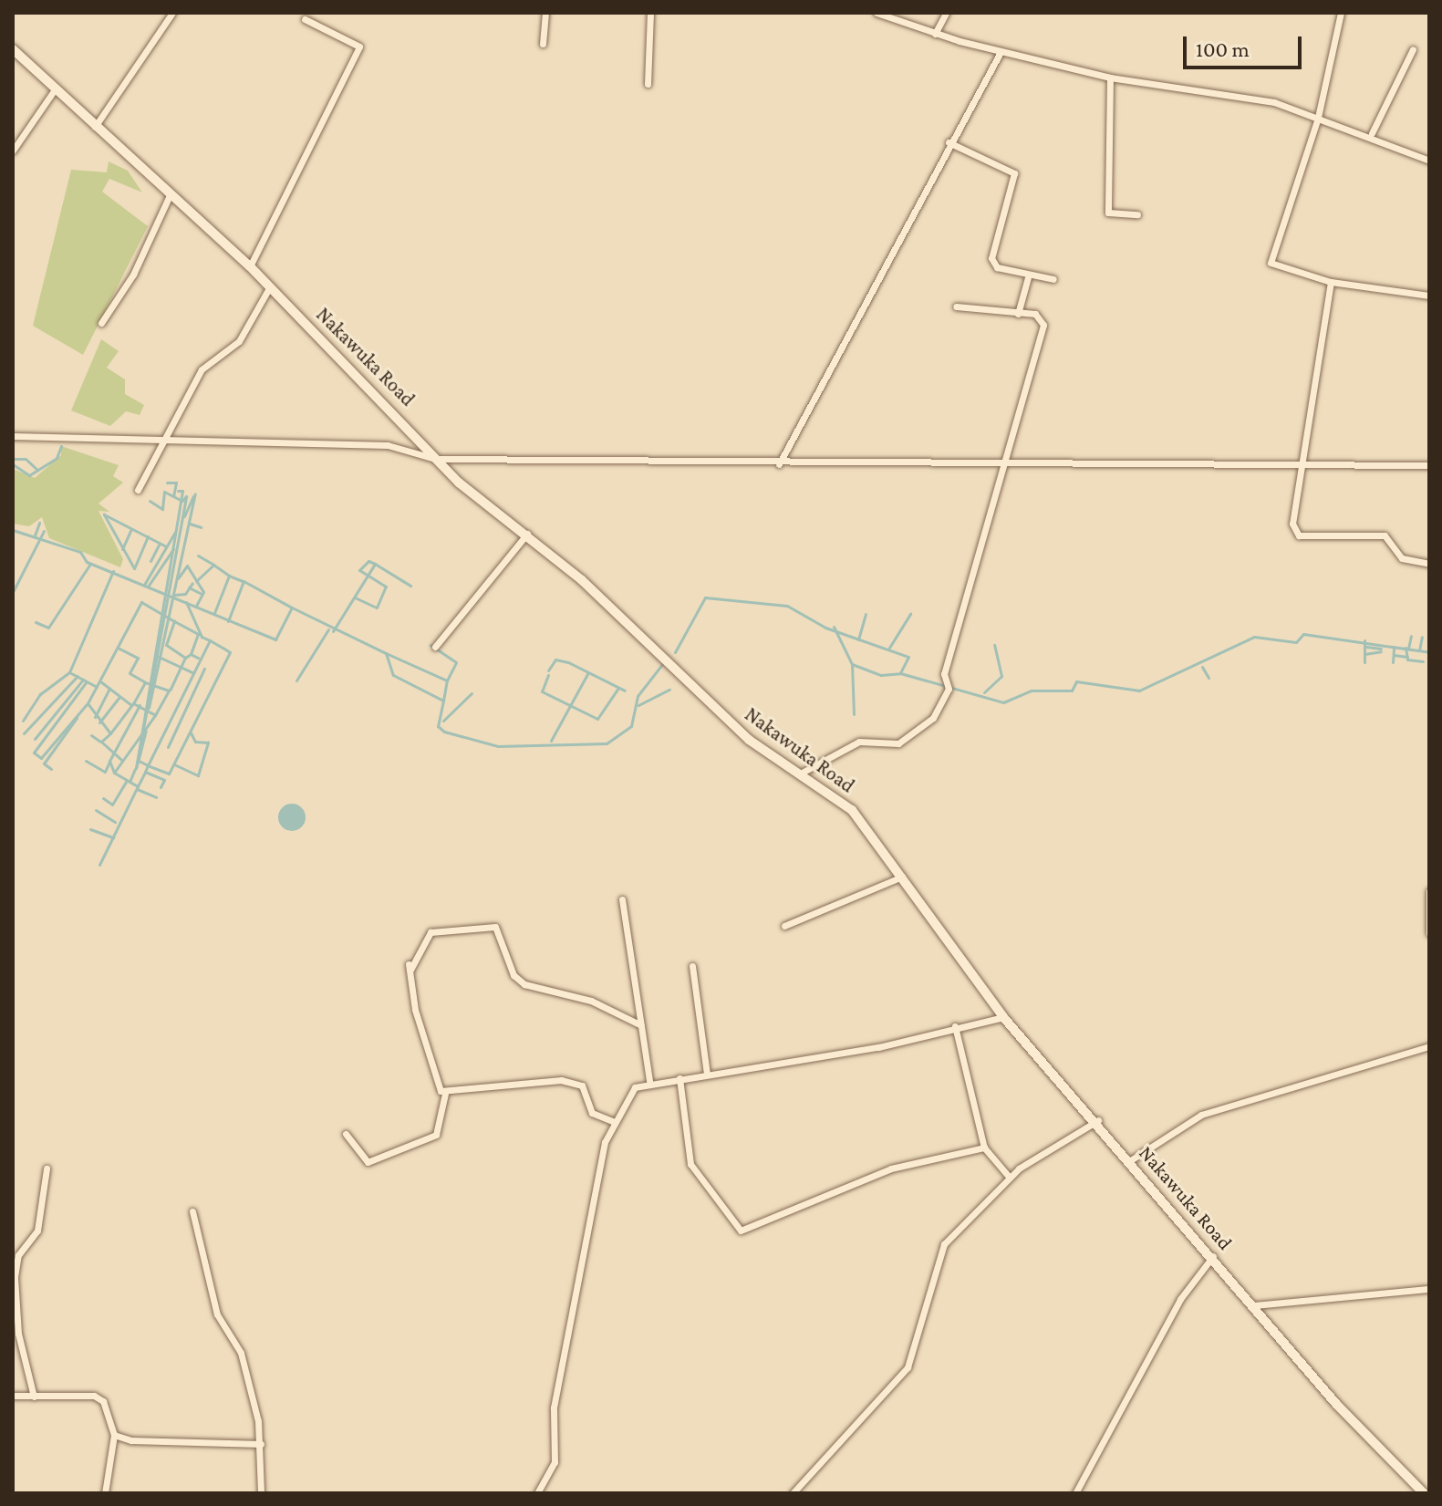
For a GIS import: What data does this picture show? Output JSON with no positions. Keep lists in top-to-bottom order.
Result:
{
  "streets": {
    "main road": ["Nakawuka Road"]
  },
  "scale_bar": "100 m"
}
